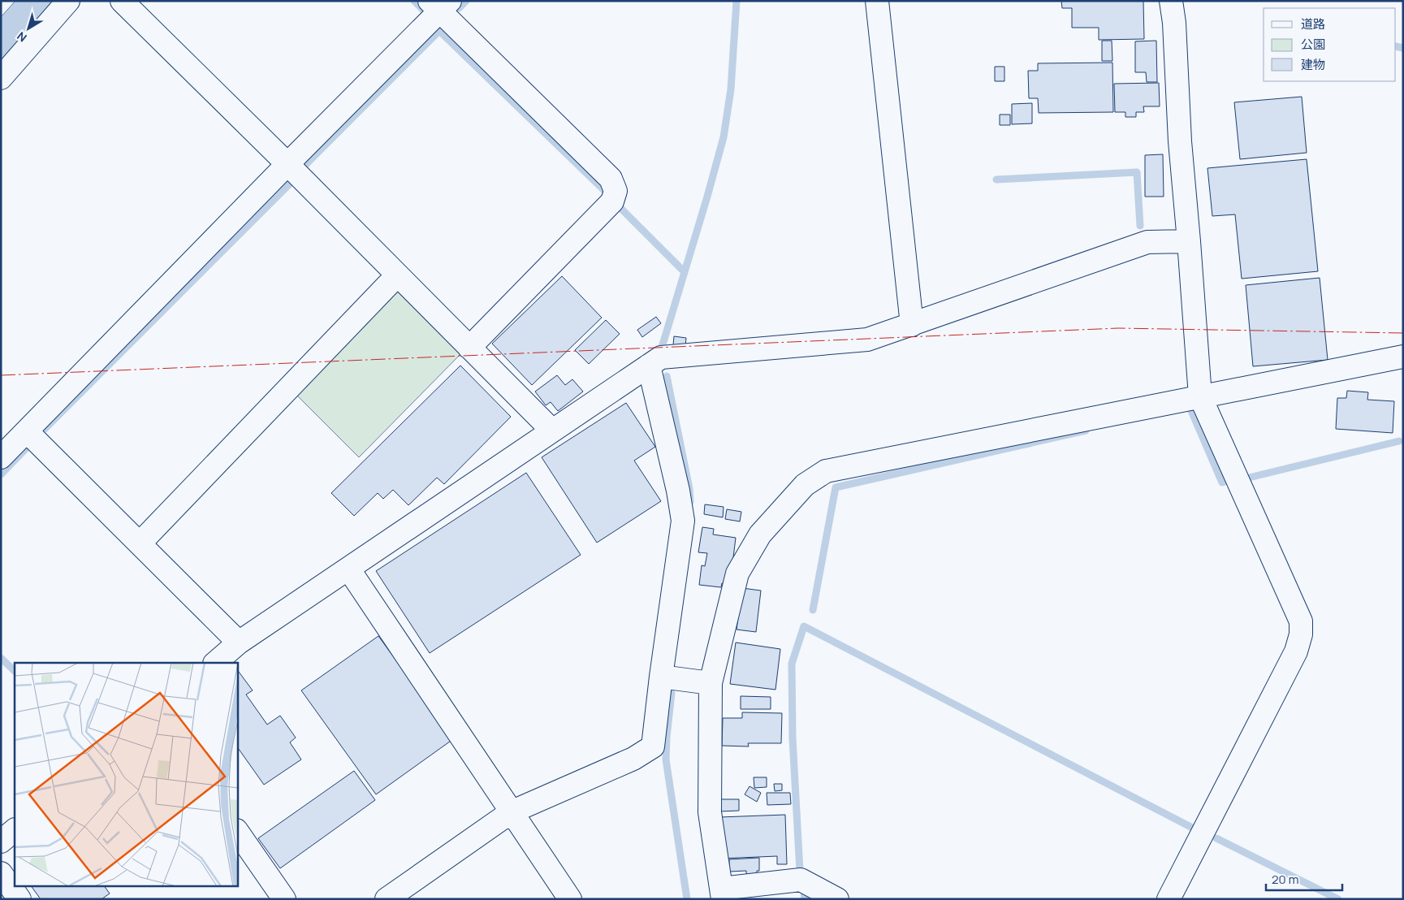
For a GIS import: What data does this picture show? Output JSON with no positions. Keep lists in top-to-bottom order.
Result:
{
  "legend": ["道路", "公園", "建物"],
  "scale_bar": "20 m",
  "north": "bottom left"
}
